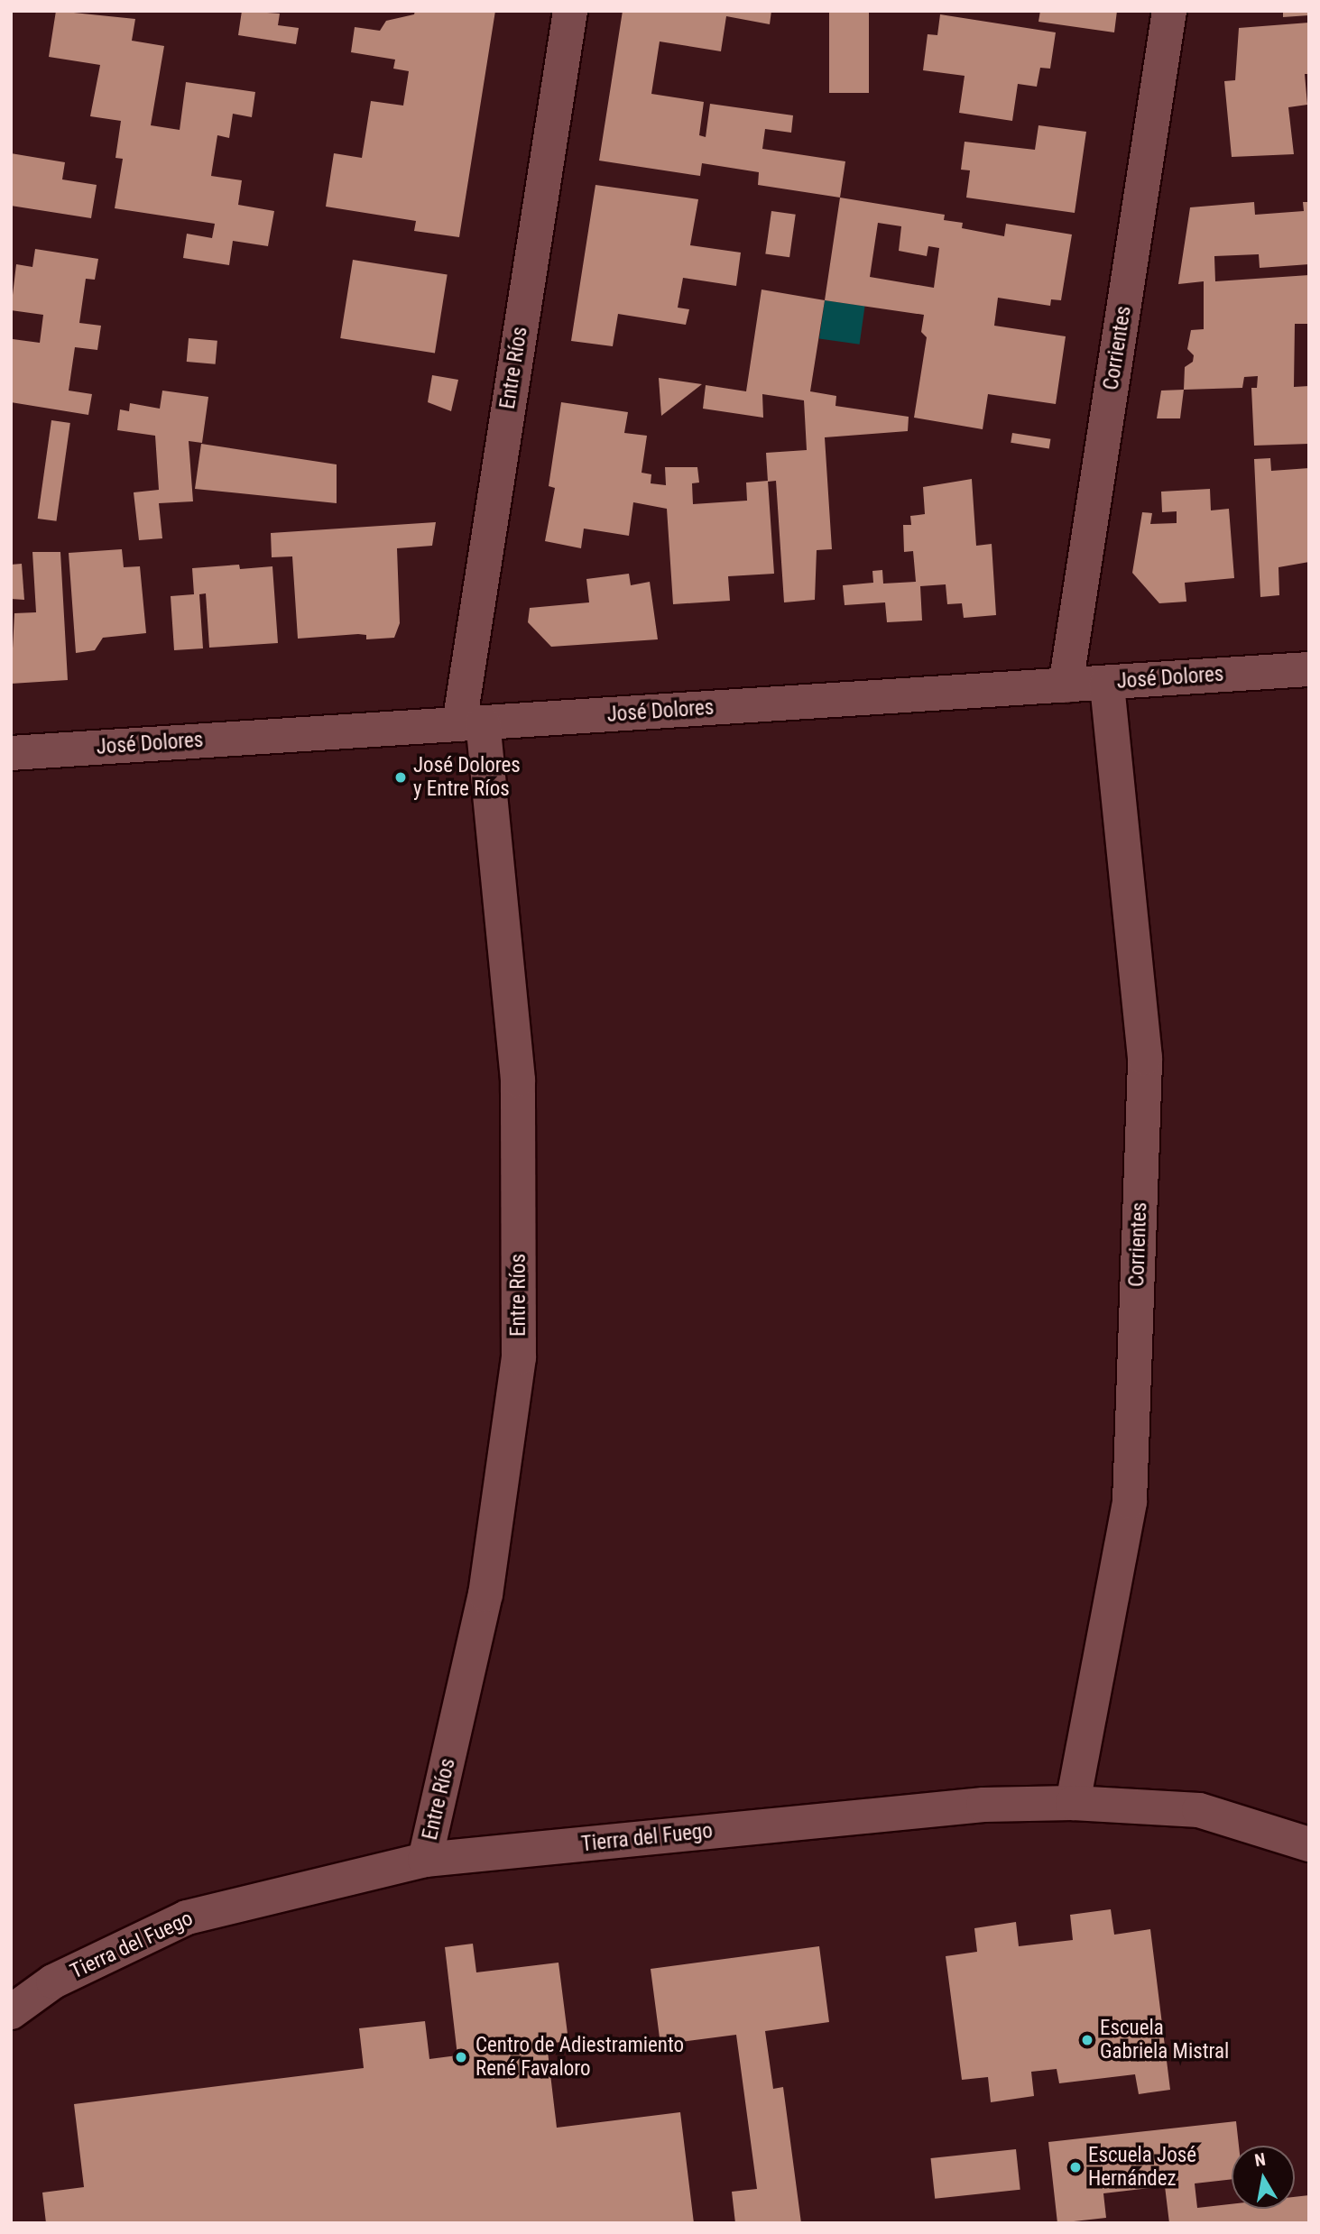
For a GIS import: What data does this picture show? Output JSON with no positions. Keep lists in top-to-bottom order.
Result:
{
  "streets": {
    "street": [
      "Corrientes",
      "Entre Ríos",
      "José Dolores",
      "Tierra del Fuego"
    ]
  },
  "crossings": [
    ["Corrientes", "José Dolores"],
    ["Corrientes", "Tierra del Fuego"],
    ["Entre Ríos", "José Dolores"],
    ["Entre Ríos", "Tierra del Fuego"]
  ],
  "places": [
    "José Dolores y Entre Ríos",
    "Escuela Gabriela Mistral",
    "Centro de Adiestramiento René Favaloro",
    "Escuela José Hernández"
  ],
  "north": "top"
}
